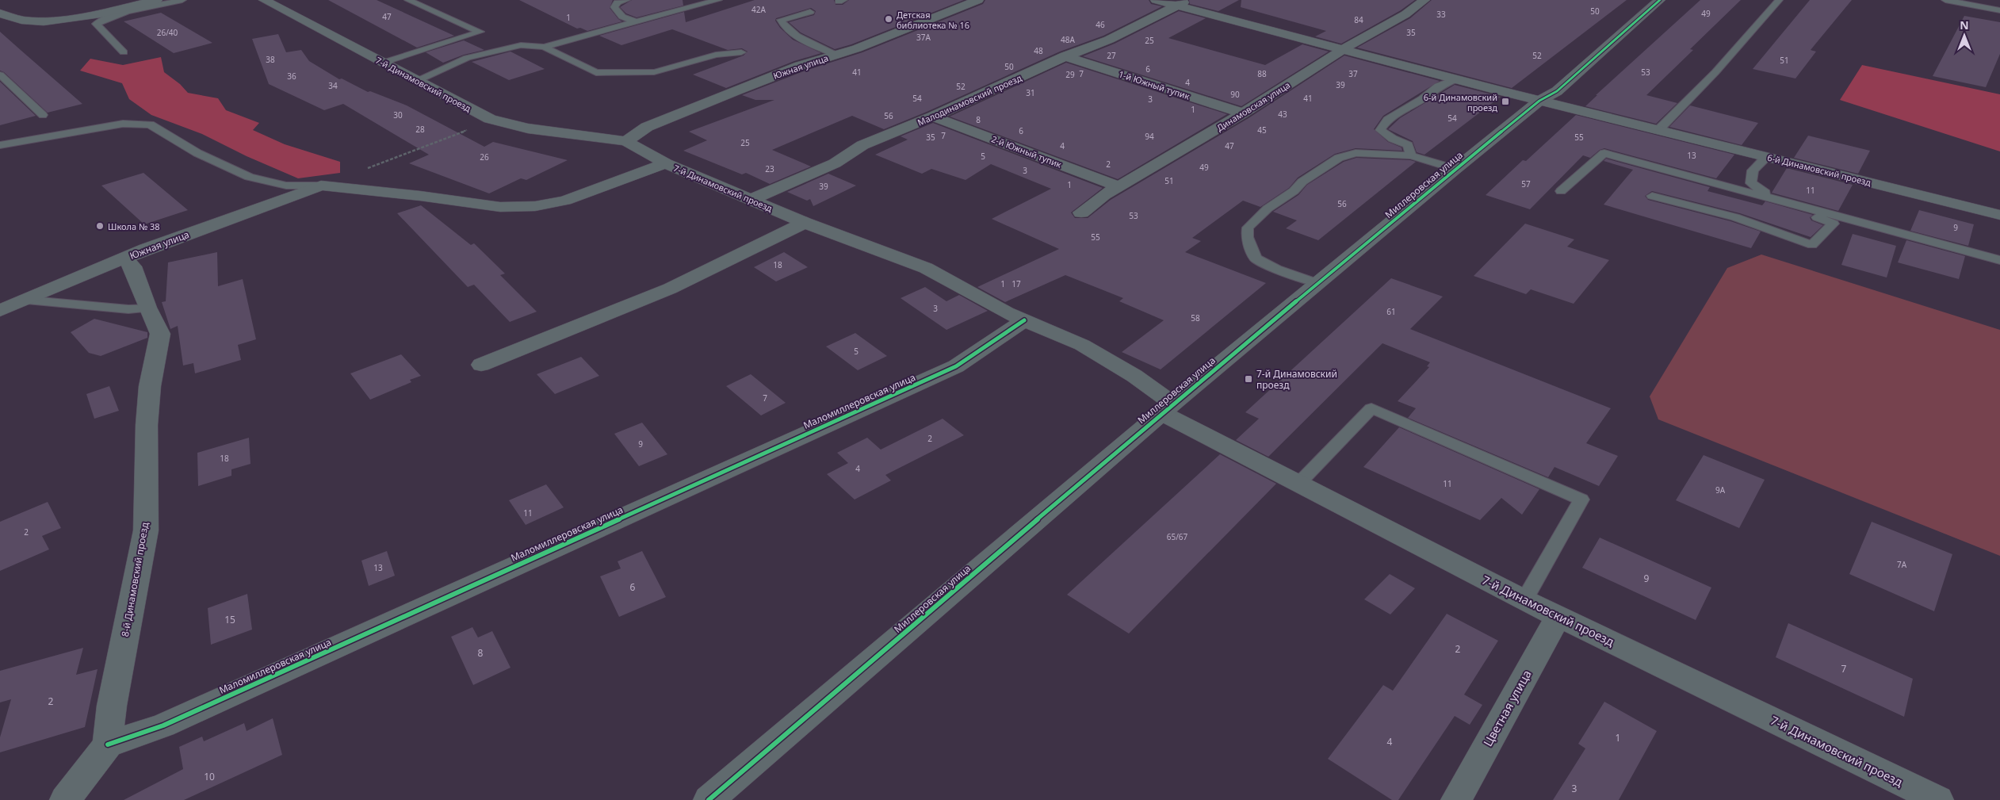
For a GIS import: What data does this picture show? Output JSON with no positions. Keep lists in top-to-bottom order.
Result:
{
  "streets": {
    "street": [
      "Южная улица",
      "7-й Динамовский проезд",
      "1-й Южный тупик",
      "Малодинамовский проезд",
      "Динамовская улица",
      "2-й Южный тупик",
      "6-й Динамовский проезд",
      "Миллеровская улица",
      "Маломиллеровская улица",
      "8-й Динамовский проезд",
      "Цветная улица"
    ]
  },
  "crossings": [
    ["Южная улица", "7-й Динамовский проезд"],
    ["Южная улица", "8-й Динамовский проезд"],
    ["7-й Динамовский проезд", "Малодинамовский проезд"],
    ["7-й Динамовский проезд", "Миллеровская улица"],
    ["7-й Динамовский проезд", "Маломиллеровская улица"],
    ["7-й Динамовский проезд", "Цветная улица"],
    ["1-й Южный тупик", "Малодинамовский проезд"],
    ["1-й Южный тупик", "Динамовская улица"],
    ["Малодинамовский проезд", "2-й Южный тупик"],
    ["Малодинамовский проезд", "6-й Динамовский проезд"],
    ["Динамовская улица", "2-й Южный тупик"],
    ["Динамовская улица", "6-й Динамовский проезд"],
    ["6-й Динамовский проезд", "Миллеровская улица"],
    ["Маломиллеровская улица", "8-й Динамовский проезд"]
  ],
  "places": {
    "other": ["Детская библиотека № 16", "Школа № 38"],
    "transit": ["6-й Динамовский проезд", "7-й Динамовский проезд"]
  },
  "house_numbers": [
    "42А",
    "50",
    "49",
    "33",
    "47",
    "1",
    "84",
    "46",
    "26/40",
    "35",
    "37А",
    "48А",
    "25",
    "48",
    "27",
    "52",
    "38",
    "51",
    "50",
    "6",
    "41",
    "53",
    "7",
    "88",
    "37",
    "29",
    "36",
    "4",
    "39",
    "34",
    "52",
    "31",
    "90",
    "54",
    "41",
    "3",
    "1",
    "43",
    "30",
    "56",
    "54",
    "8",
    "28",
    "45",
    "6",
    "7",
    "94",
    "35",
    "55",
    "25",
    "4",
    "47",
    "13",
    "5",
    "26",
    "2",
    "49",
    "23",
    "3",
    "51",
    "57",
    "1",
    "39",
    "11",
    "56",
    "53",
    "9",
    "55",
    "18",
    "1",
    "17",
    "3",
    "61",
    "58",
    "5",
    "7",
    "2",
    "9",
    "18",
    "4",
    "11",
    "9А",
    "11",
    "2",
    "65/67",
    "7А",
    "13",
    "9",
    "6",
    "15",
    "2",
    "8",
    "7",
    "2",
    "1",
    "4",
    "10",
    "3"
  ],
  "north": "top"
}
